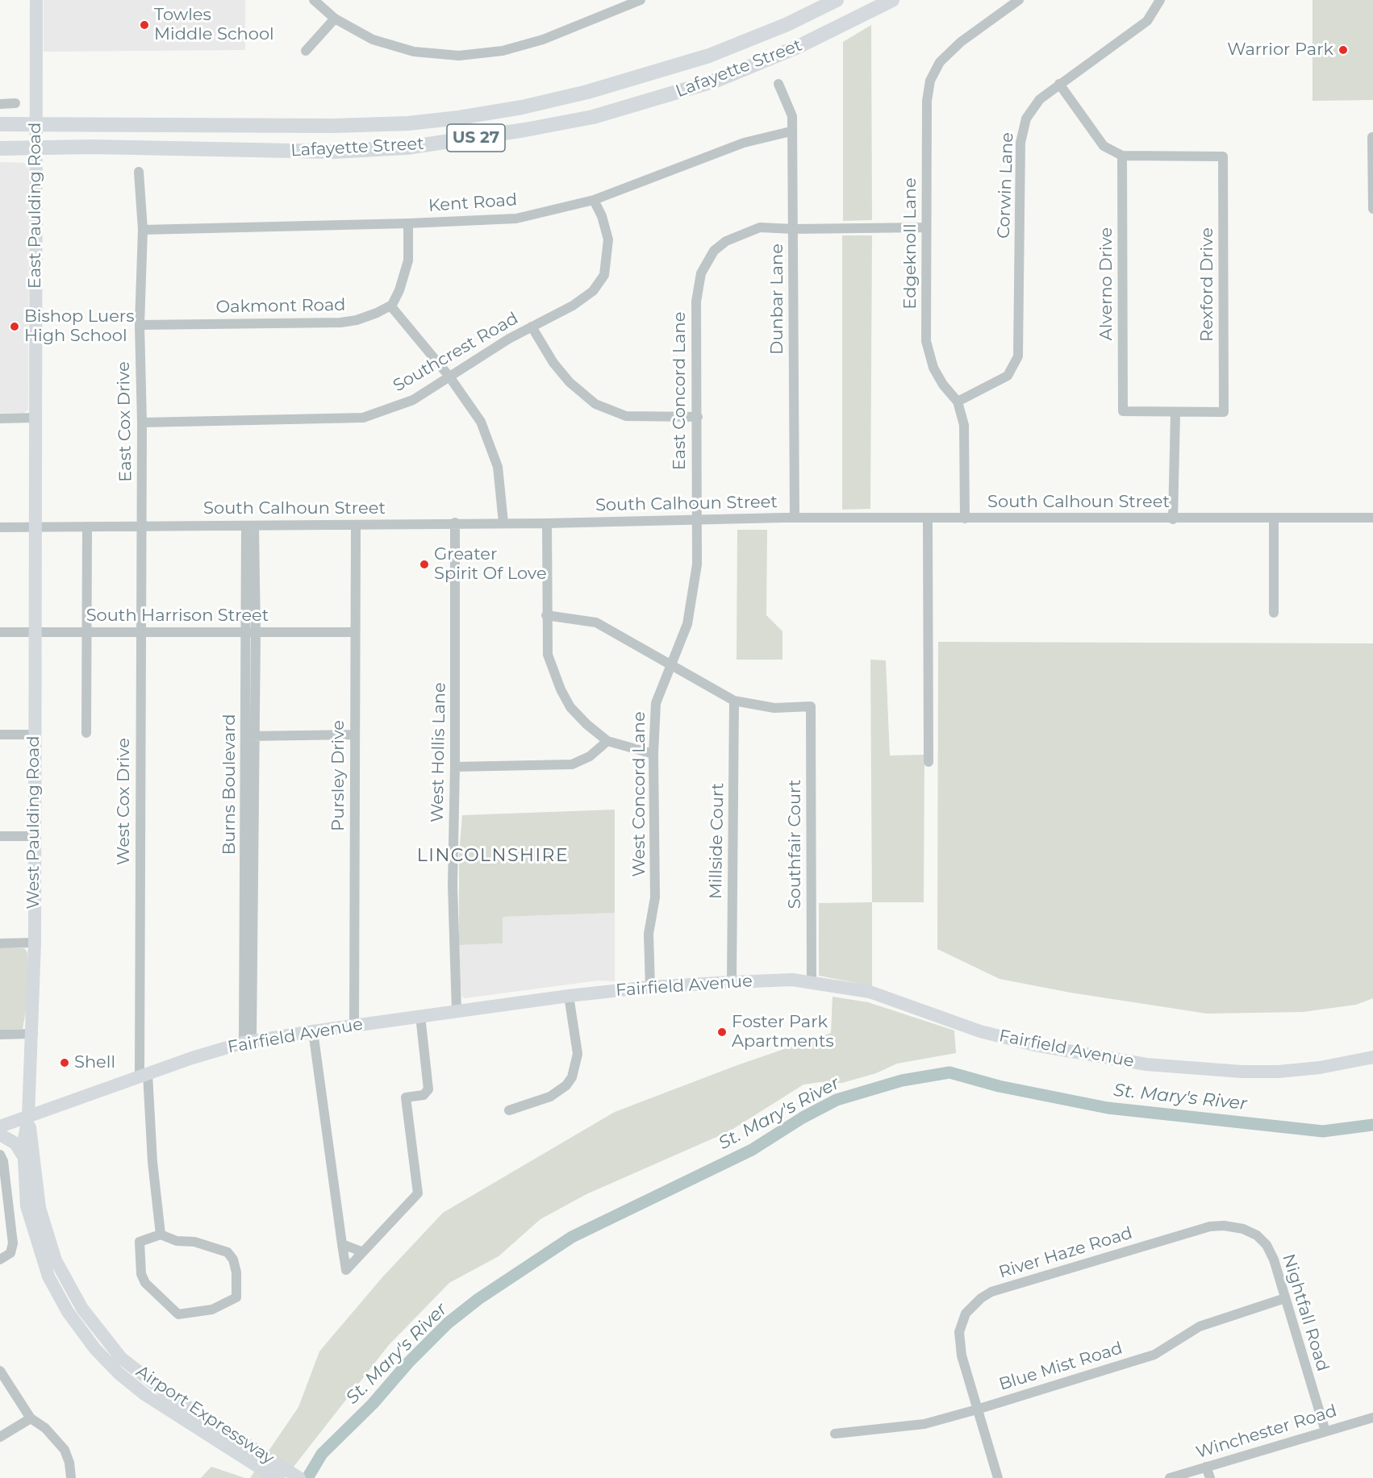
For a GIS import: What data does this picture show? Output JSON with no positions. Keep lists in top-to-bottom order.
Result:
{
  "streets": {
    "highway": ["Lafayette Street", "US 27"],
    "main road": [
      "East Paulding Road",
      "West Paulding Road",
      "Fairfield Avenue",
      "Airport Expressway"
    ],
    "street": [
      "Corwin Lane",
      "Kent Road",
      "Edgeknoll Lane",
      "Alverno Drive",
      "Rexford Drive",
      "Dunbar Lane",
      "Oakmont Road",
      "Southcrest Road",
      "East Concord Lane",
      "East Cox Drive",
      "South Calhoun Street",
      "South Harrison Street",
      "West Hollis Lane",
      "Pursley Drive",
      "Burns Boulevard",
      "West Concord Lane",
      "West Cox Drive",
      "Millside Court",
      "Southfair Court",
      "River Haze Road",
      "Nightfall Road",
      "Blue Mist Road",
      "Winchester Road"
    ]
  },
  "crossings": [
    ["Lafayette Street", "East Paulding Road"],
    ["Corwin Lane", "Edgeknoll Lane"],
    ["Kent Road", "Dunbar Lane"],
    ["Kent Road", "Southcrest Road"],
    ["Kent Road", "East Cox Drive"],
    ["East Paulding Road", "South Calhoun Street"],
    ["East Paulding Road", "West Paulding Road"],
    ["Edgeknoll Lane", "South Calhoun Street"],
    ["Alverno Drive", "Rexford Drive"],
    ["Dunbar Lane", "East Concord Lane"],
    ["Dunbar Lane", "South Calhoun Street"],
    ["Oakmont Road", "East Cox Drive"],
    ["Southcrest Road", "East Cox Drive"],
    ["East Concord Lane", "South Calhoun Street"],
    ["East Concord Lane", "West Concord Lane"],
    ["East Cox Drive", "South Calhoun Street"],
    ["East Cox Drive", "West Cox Drive"],
    ["South Calhoun Street", "West Hollis Lane"],
    ["South Calhoun Street", "Pursley Drive"],
    ["South Calhoun Street", "Burns Boulevard"],
    ["South Calhoun Street", "West Concord Lane"],
    ["South Calhoun Street", "West Cox Drive"],
    ["South Calhoun Street", "West Paulding Road"],
    ["South Harrison Street", "Pursley Drive"],
    ["South Harrison Street", "Burns Boulevard"],
    ["South Harrison Street", "West Cox Drive"],
    ["South Harrison Street", "West Paulding Road"],
    ["West Hollis Lane", "Fairfield Avenue"],
    ["Pursley Drive", "Fairfield Avenue"],
    ["Burns Boulevard", "Fairfield Avenue"],
    ["West Concord Lane", "Fairfield Avenue"],
    ["West Cox Drive", "Fairfield Avenue"],
    ["West Paulding Road", "Fairfield Avenue"],
    ["West Paulding Road", "Airport Expressway"],
    ["Millside Court", "Southfair Court"],
    ["Millside Court", "Fairfield Avenue"],
    ["Southfair Court", "Fairfield Avenue"],
    ["Fairfield Avenue", "Airport Expressway"],
    ["River Haze Road", "Nightfall Road"],
    ["River Haze Road", "Blue Mist Road"],
    ["Nightfall Road", "Blue Mist Road"],
    ["Nightfall Road", "Winchester Road"]
  ],
  "districts": ["LINCOLNSHIRE"],
  "water": ["St. Mary's River"],
  "places": [
    "Towles Middle School",
    "Warrior Park",
    "Bishop Luers High School",
    "Greater Spirit Of Love",
    "Foster Park Apartments",
    "Shell"
  ]
}
